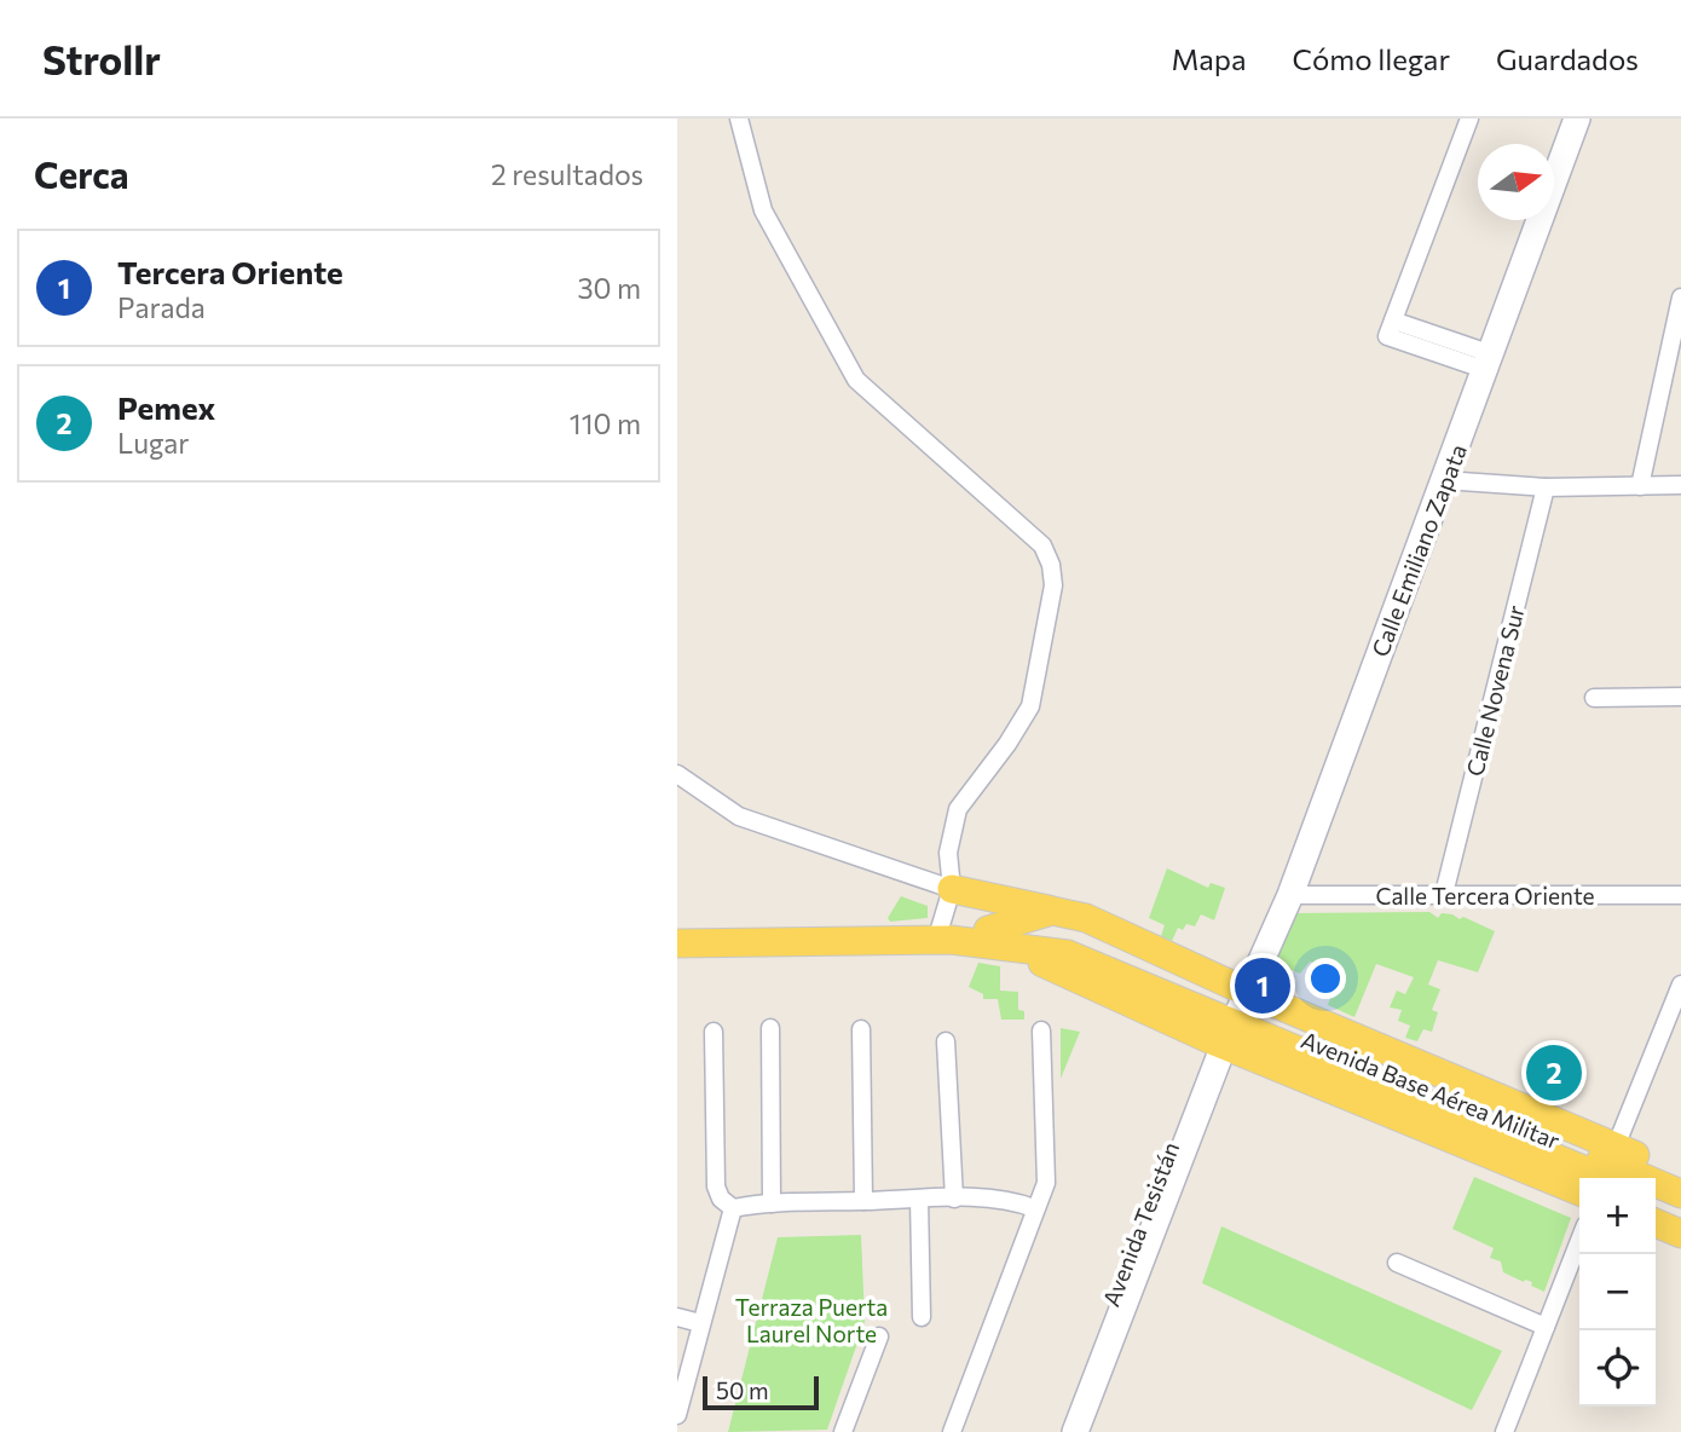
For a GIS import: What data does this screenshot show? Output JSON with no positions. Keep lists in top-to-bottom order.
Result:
{
  "streets": {
    "main road": ["Avenida Base Aérea Militar"],
    "street": [
      "Calle Emiliano Zapata",
      "Calle Novena Sur",
      "Calle Tercera Oriente",
      "Avenida Tesistán"
    ]
  },
  "crossings": [
    ["Calle Emiliano Zapata", "Calle Tercera Oriente"],
    ["Calle Emiliano Zapata", "Avenida Base Aérea Militar"],
    ["Calle Emiliano Zapata", "Avenida Tesistán"],
    ["Calle Novena Sur", "Calle Tercera Oriente"],
    ["Avenida Base Aérea Militar", "Avenida Tesistán"]
  ],
  "parks": ["Terraza Puerta Laurel Norte"],
  "scale_bar": "50 m",
  "north": "right",
  "page": {
    "header": "Strollr",
    "nav": ["Mapa", "Cómo llegar", "Guardados"],
    "heading": ["Cerca", "2 resultados"],
    "list": [
      {
        "mark": "1",
        "name": "Tercera Oriente",
        "note": "Parada",
        "value": "30 m"
      },
      {
        "mark": "2",
        "name": "Pemex",
        "note": "Lugar",
        "value": "110 m"
      }
    ],
    "pins": ["1", "2"],
    "map_buttons": ["+", "−"],
    "scale": "50 m"
  }
}
